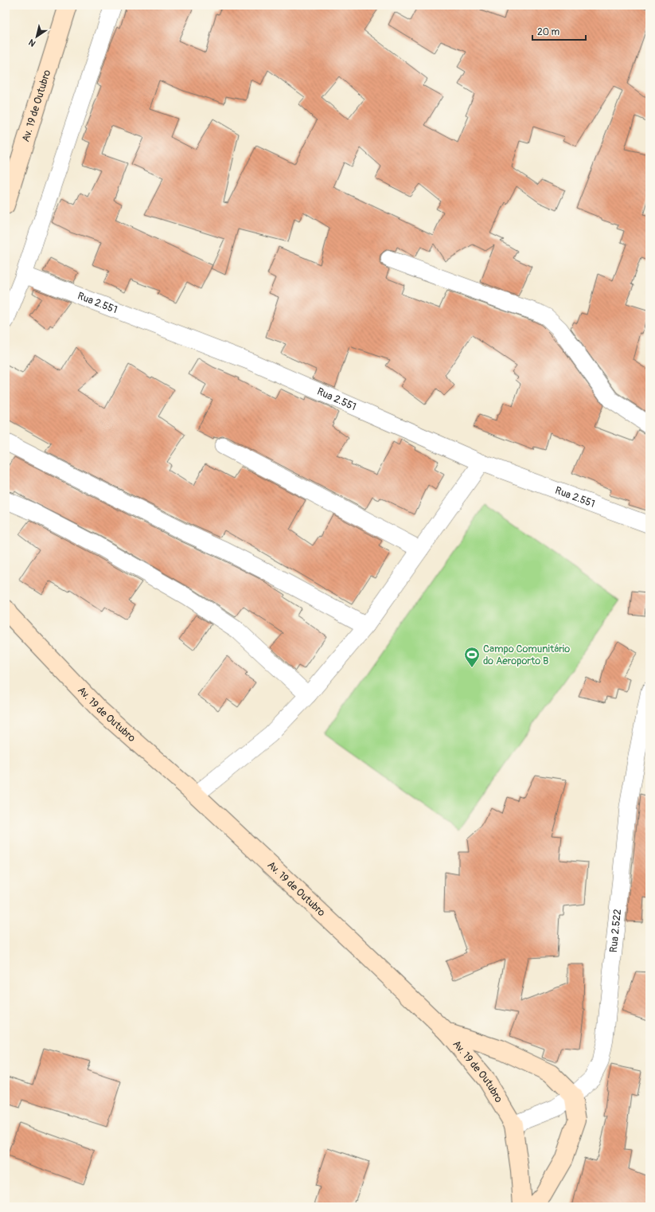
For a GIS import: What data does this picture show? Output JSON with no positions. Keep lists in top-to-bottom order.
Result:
{
  "streets": {
    "street": ["Av. 19 de Outubro", "Rua 2.551", "Rua 2.522"]
  },
  "crossings": [
    ["Av. 19 de Outubro", "Rua 2.522"]
  ],
  "places": {
    "sports": ["Campo Comunitário do Aeroporto B"]
  },
  "scale_bar": "20 m",
  "north": "bottom left"
}
